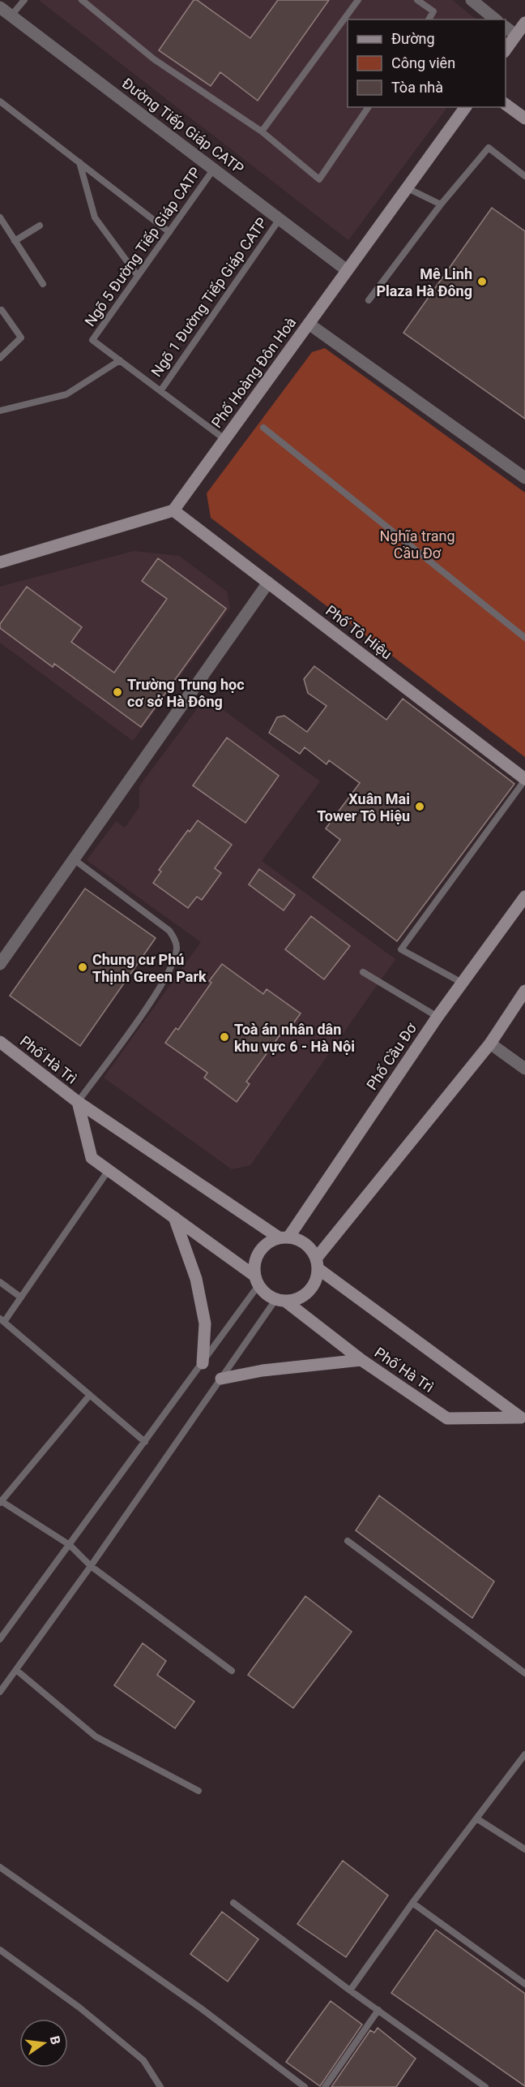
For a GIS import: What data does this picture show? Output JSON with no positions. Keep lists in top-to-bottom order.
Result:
{
  "streets": {
    "street": [
      "Đường Tiếp Giáp CATP",
      "Phố Hoàng Đôn Hoà",
      "Phố Tô Hiệu",
      "Phố Cầu Đơ",
      "Phố Hà Trì"
    ],
    "lane": ["Ngõ 5 Đường Tiếp Giáp CATP", "Ngõ 1 Đường Tiếp Giáp CATP"]
  },
  "crossings": [
    ["Đường Tiếp Giáp CATP", "Ngõ 5 Đường Tiếp Giáp CATP"],
    ["Đường Tiếp Giáp CATP", "Ngõ 1 Đường Tiếp Giáp CATP"],
    ["Đường Tiếp Giáp CATP", "Phố Hoàng Đôn Hoà"],
    ["Phố Hoàng Đôn Hoà", "Phố Tô Hiệu"],
    ["Phố Cầu Đơ", "Phố Hà Trì"]
  ],
  "parks": ["Nghĩa trang Cầu Đơ"],
  "places": [
    "Mê Linh Plaza Hà Đông",
    "Trường Trung học cơ sở Hà Đông",
    "Xuân Mai Tower Tô Hiệu",
    "Chung cư Phú Thịnh Green Park",
    "Toà án nhân dân khu vực 6 - Hà Nội"
  ],
  "legend": ["Đường", "Công viên", "Tòa nhà"],
  "north": "right"
}
